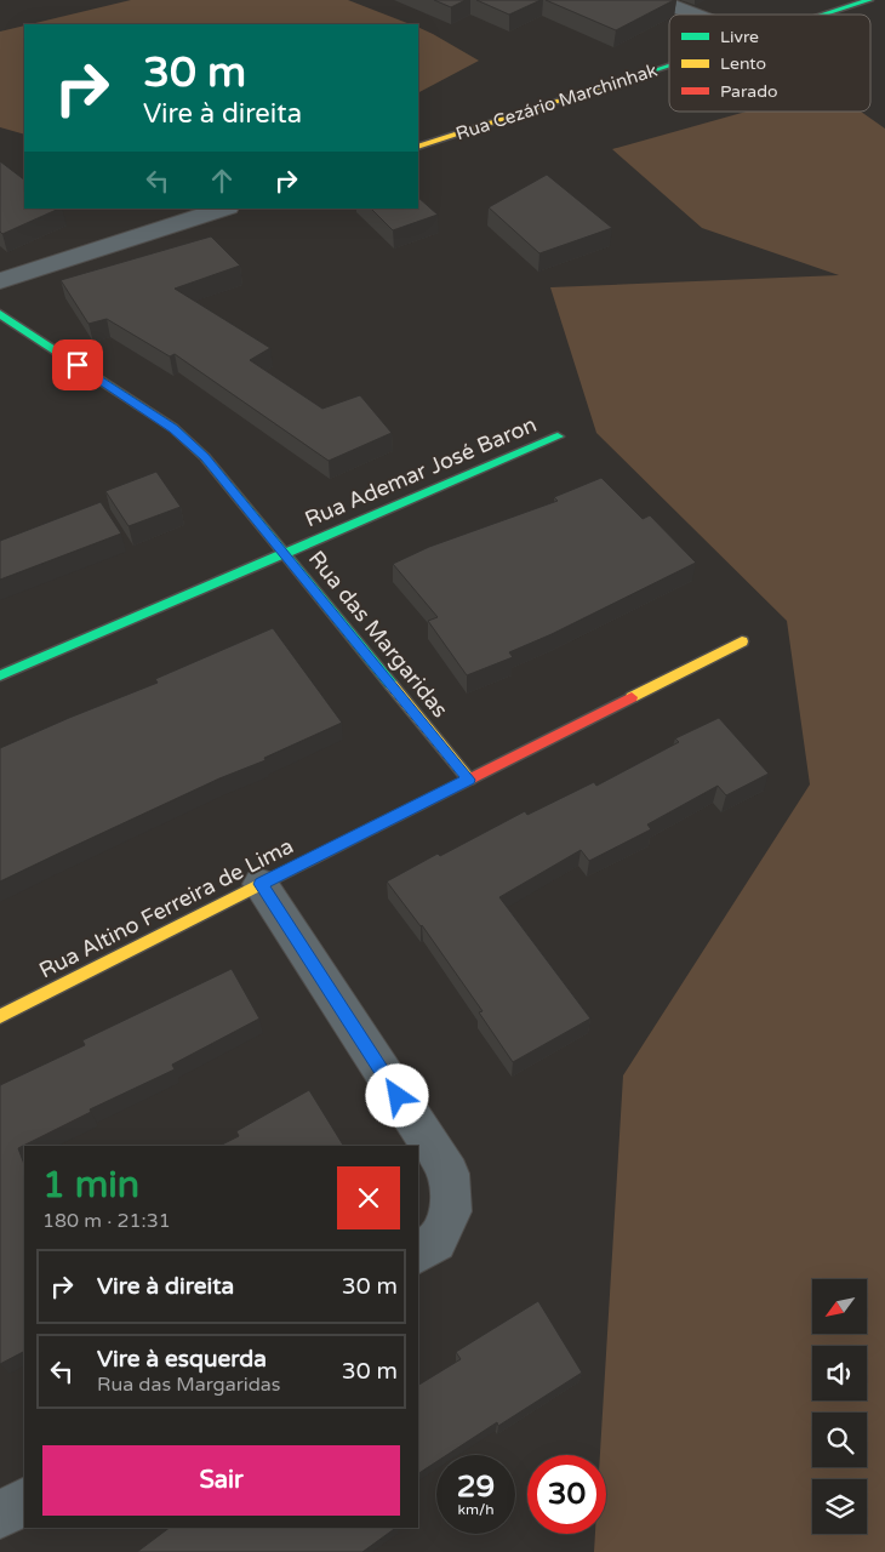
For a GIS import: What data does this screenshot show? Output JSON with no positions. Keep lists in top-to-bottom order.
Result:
{
  "streets": {
    "street": [
      "Rua Cezário Marchinhak",
      "Rua Ademar José Baron",
      "Rua das Margaridas",
      "Rua Altino Ferreira de Lima"
    ]
  },
  "crossings": [
    ["Rua Ademar José Baron", "Rua das Margaridas"],
    ["Rua das Margaridas", "Rua Altino Ferreira de Lima"]
  ],
  "legend": ["Livre", "Lento", "Parado"],
  "north": "bottom left",
  "page": {
    "turn": ["30 m", "Vire à direita"],
    "heading": ["1 min", "180 m · 21:31"],
    "list": [
      {
        "name": "Vire à direita",
        "value": "30 m"
      },
      {
        "name": "Vire à esquerda",
        "note": "Rua das Margaridas",
        "value": "30 m"
      }
    ],
    "buttons": "Sair",
    "speed": "29 km/h",
    "limit": "30"
  }
}
